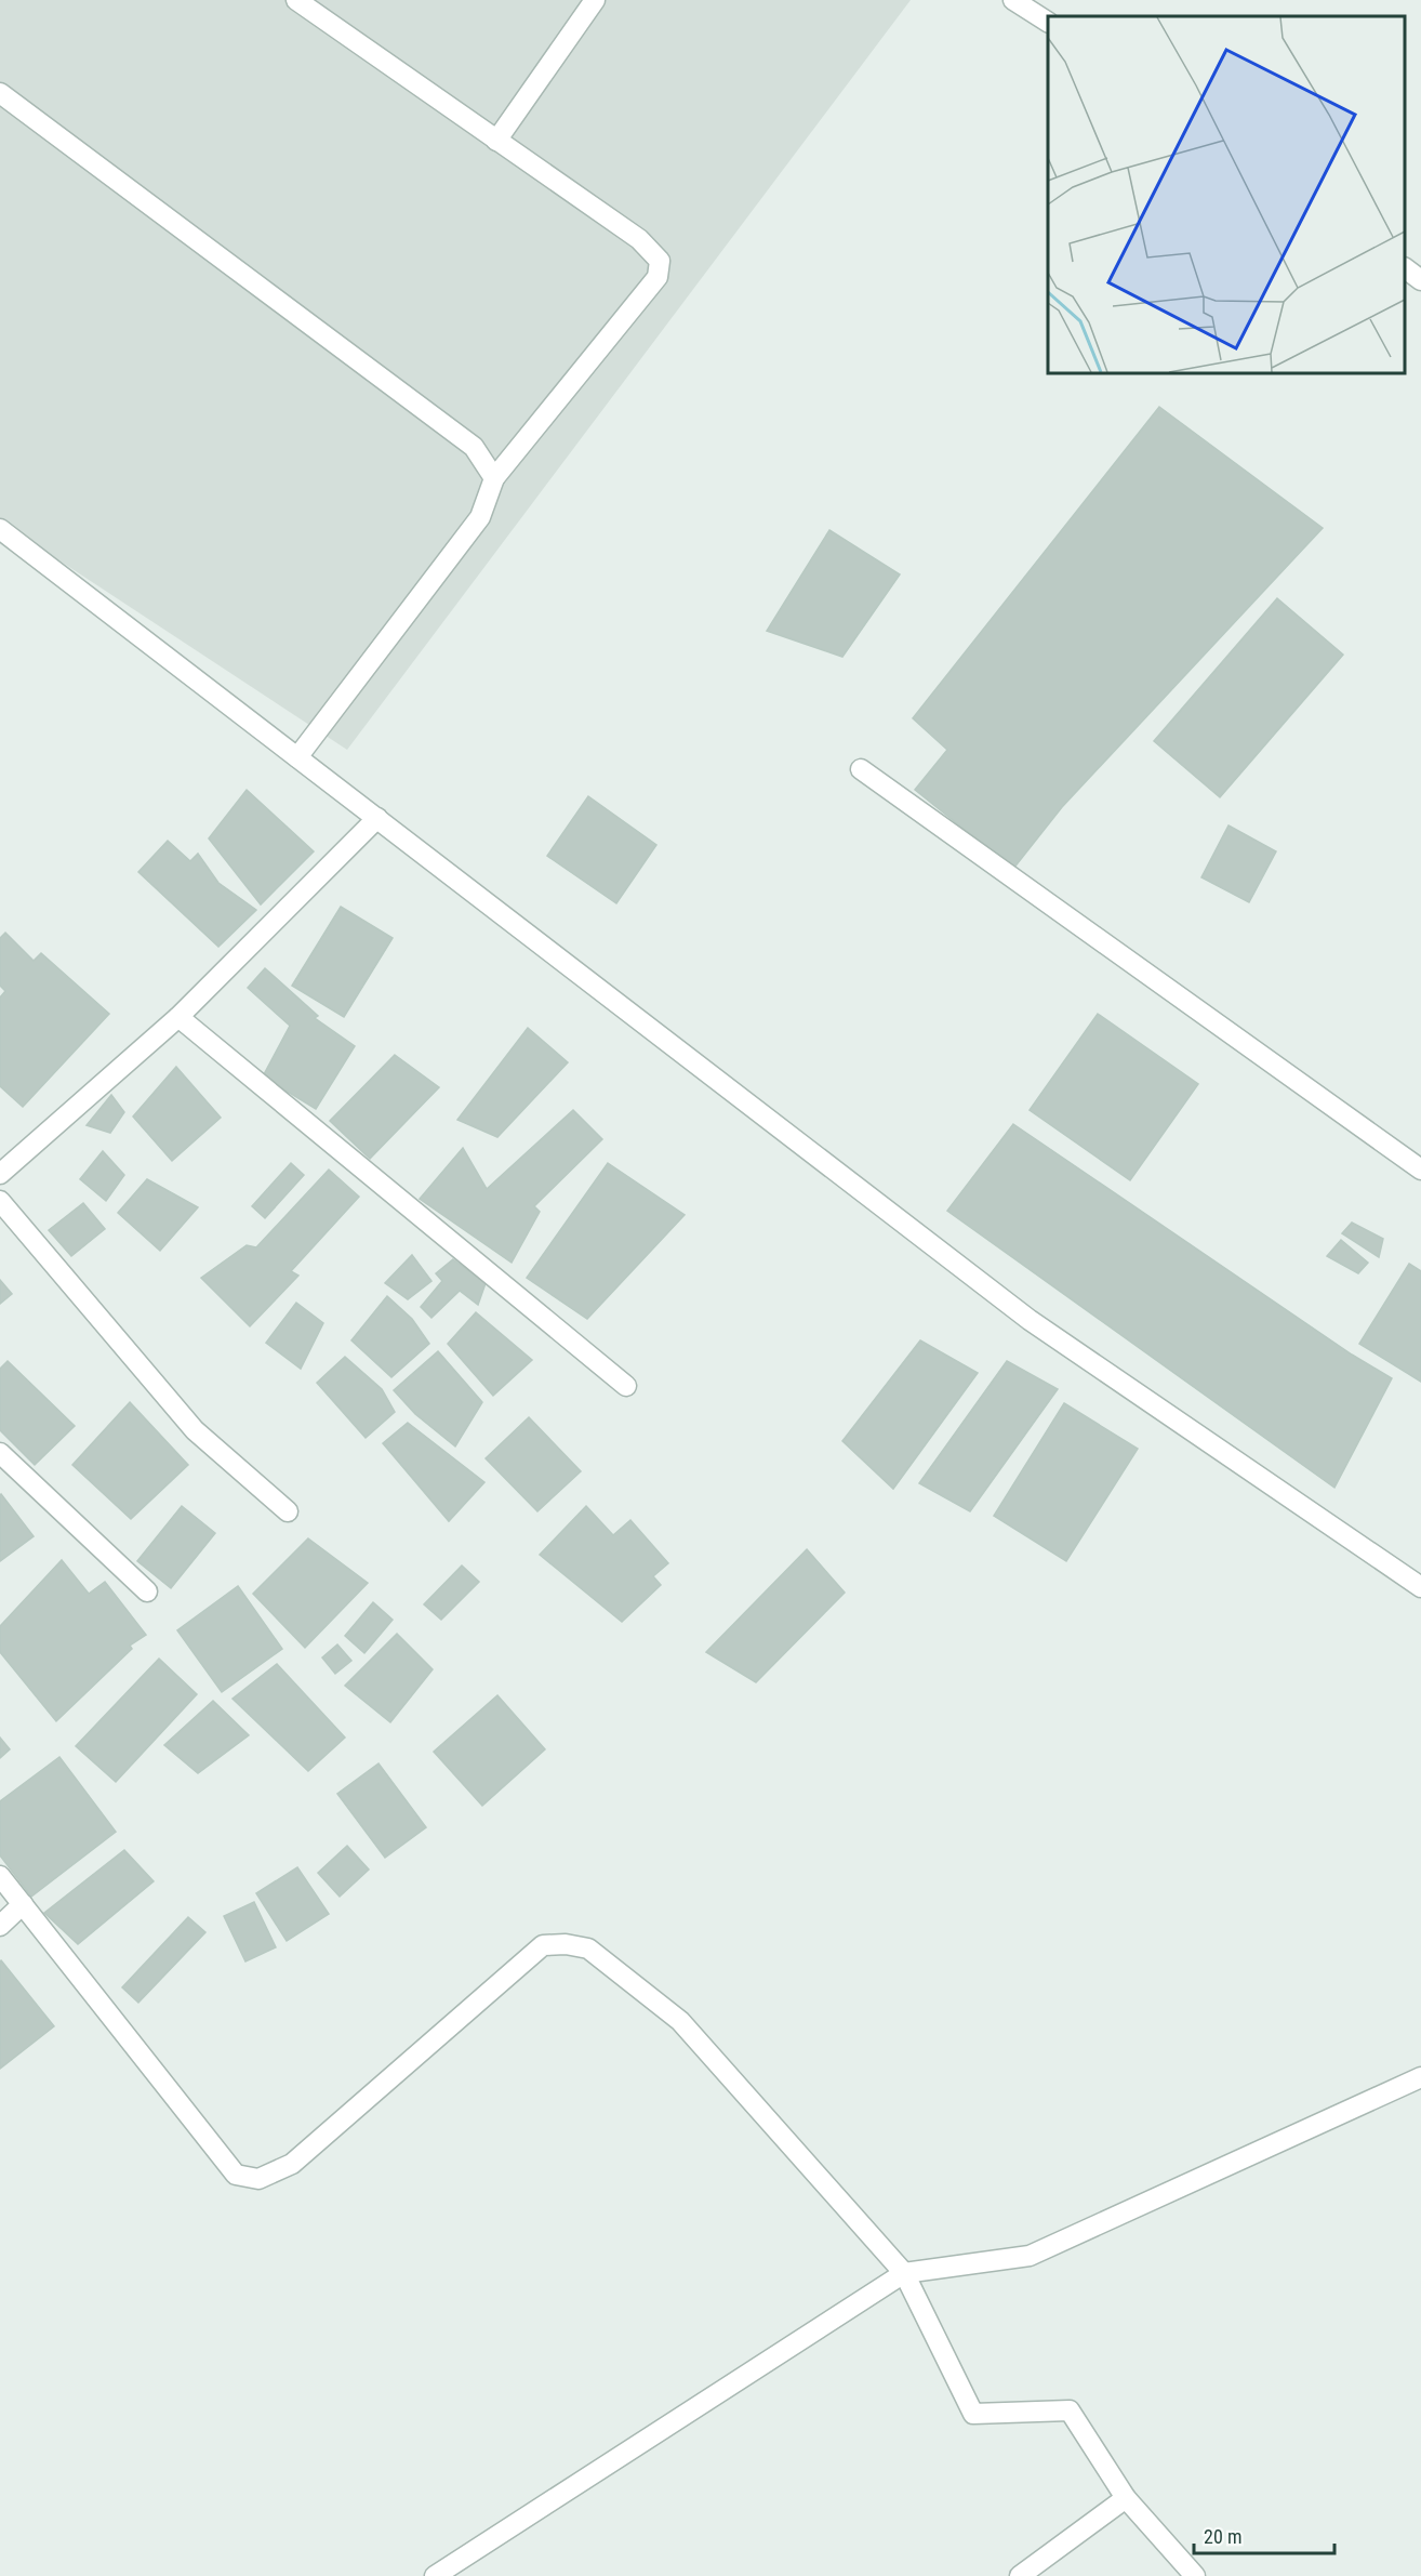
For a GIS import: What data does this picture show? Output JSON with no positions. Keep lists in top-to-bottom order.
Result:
{
  "scale_bar": "20 m"
}
